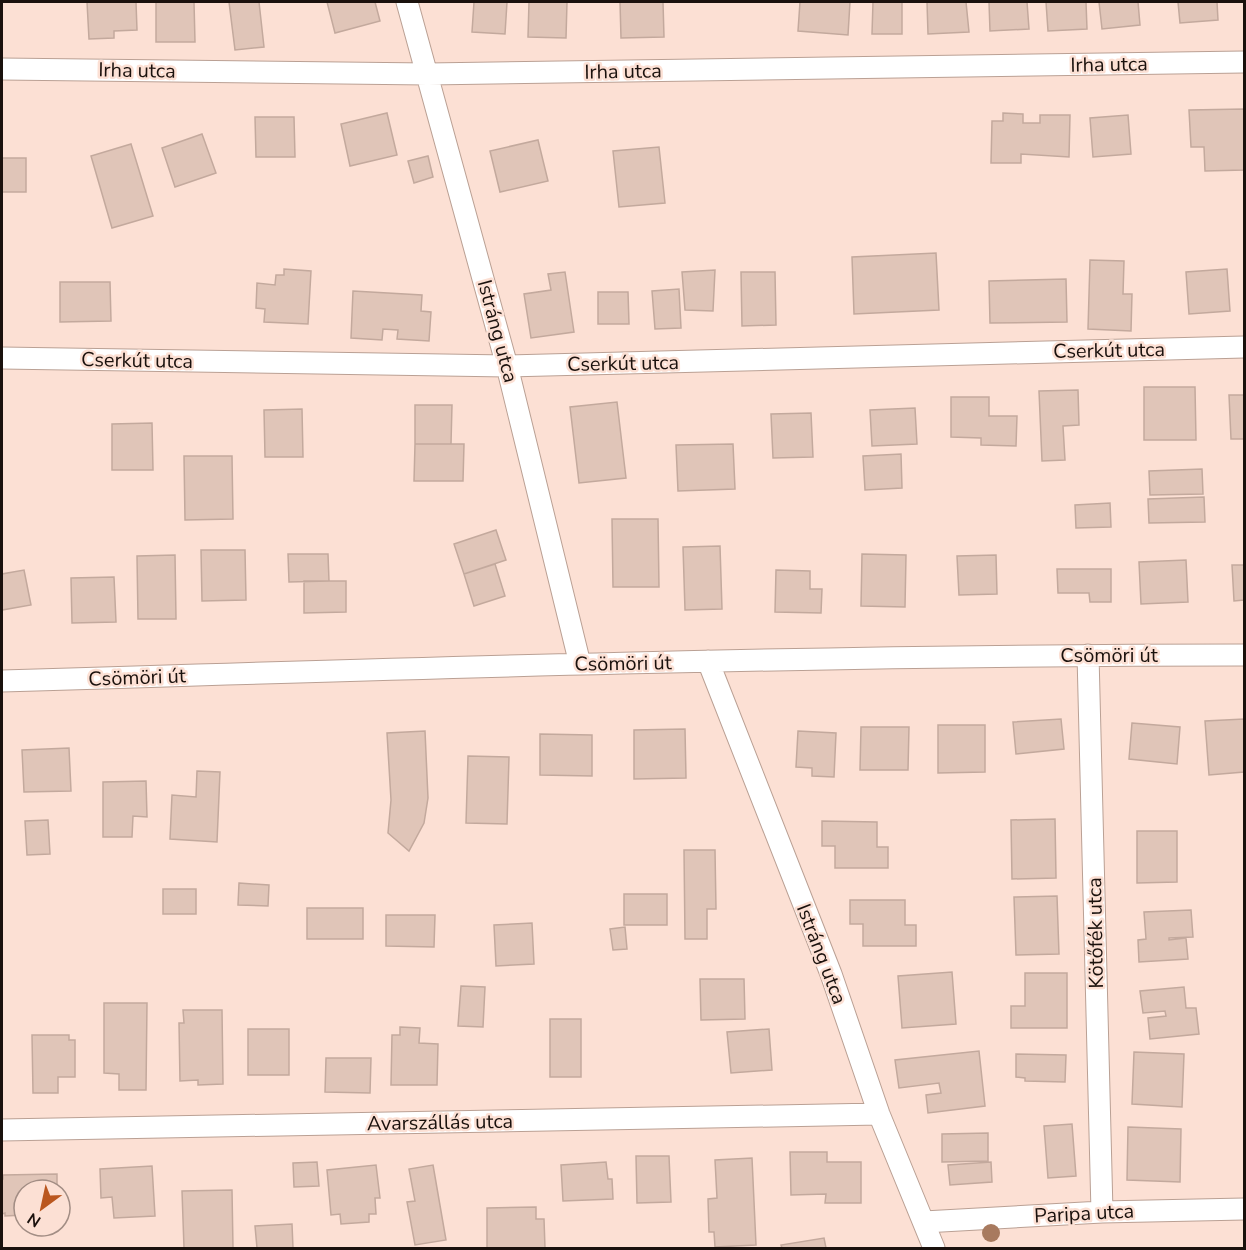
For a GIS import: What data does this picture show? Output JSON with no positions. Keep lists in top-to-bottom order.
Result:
{
  "streets": {
    "street": [
      "Irha utca",
      "Istráng utca",
      "Cserkút utca",
      "Csömöri út",
      "Kötőfék utca",
      "Avarszállás utca",
      "Paripa utca"
    ]
  },
  "crossings": [
    ["Irha utca", "Istráng utca"],
    ["Istráng utca", "Cserkút utca"],
    ["Istráng utca", "Csömöri út"],
    ["Istráng utca", "Avarszállás utca"],
    ["Istráng utca", "Paripa utca"],
    ["Csömöri út", "Kötőfék utca"],
    ["Kötőfék utca", "Paripa utca"]
  ],
  "north": "bottom left"
}
